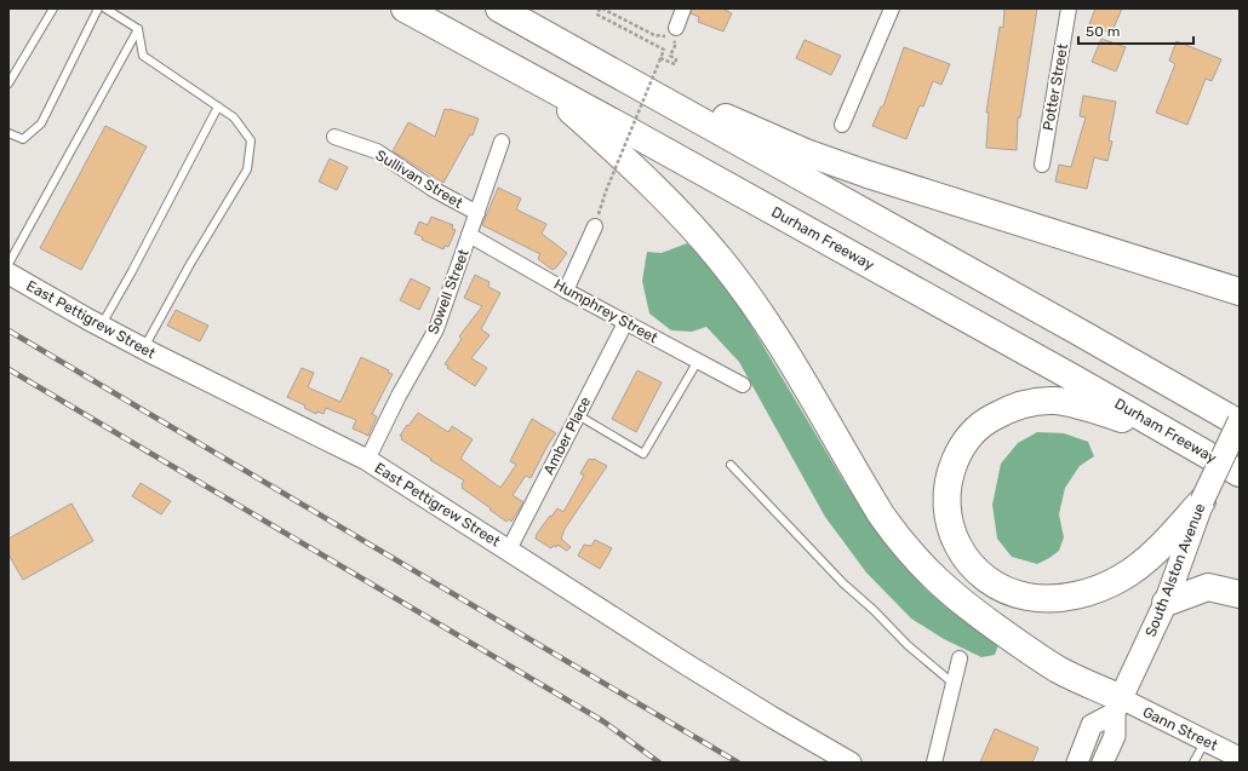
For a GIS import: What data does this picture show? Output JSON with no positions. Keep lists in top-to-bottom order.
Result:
{
  "streets": {
    "highway": ["Durham Freeway"],
    "main road": ["South Alston Avenue"],
    "street": [
      "Potter Street",
      "Sullivan Street",
      "Sowell Street",
      "Humphrey Street",
      "East Pettigrew Street",
      "Amber Place",
      "Gann Street"
    ]
  },
  "crossings": [
    ["Sullivan Street", "Sowell Street"],
    ["Sowell Street", "Humphrey Street"],
    ["Sowell Street", "East Pettigrew Street"],
    ["Humphrey Street", "Amber Place"],
    ["East Pettigrew Street", "Amber Place"],
    ["South Alston Avenue", "Gann Street"]
  ],
  "scale_bar": "50 m"
}
